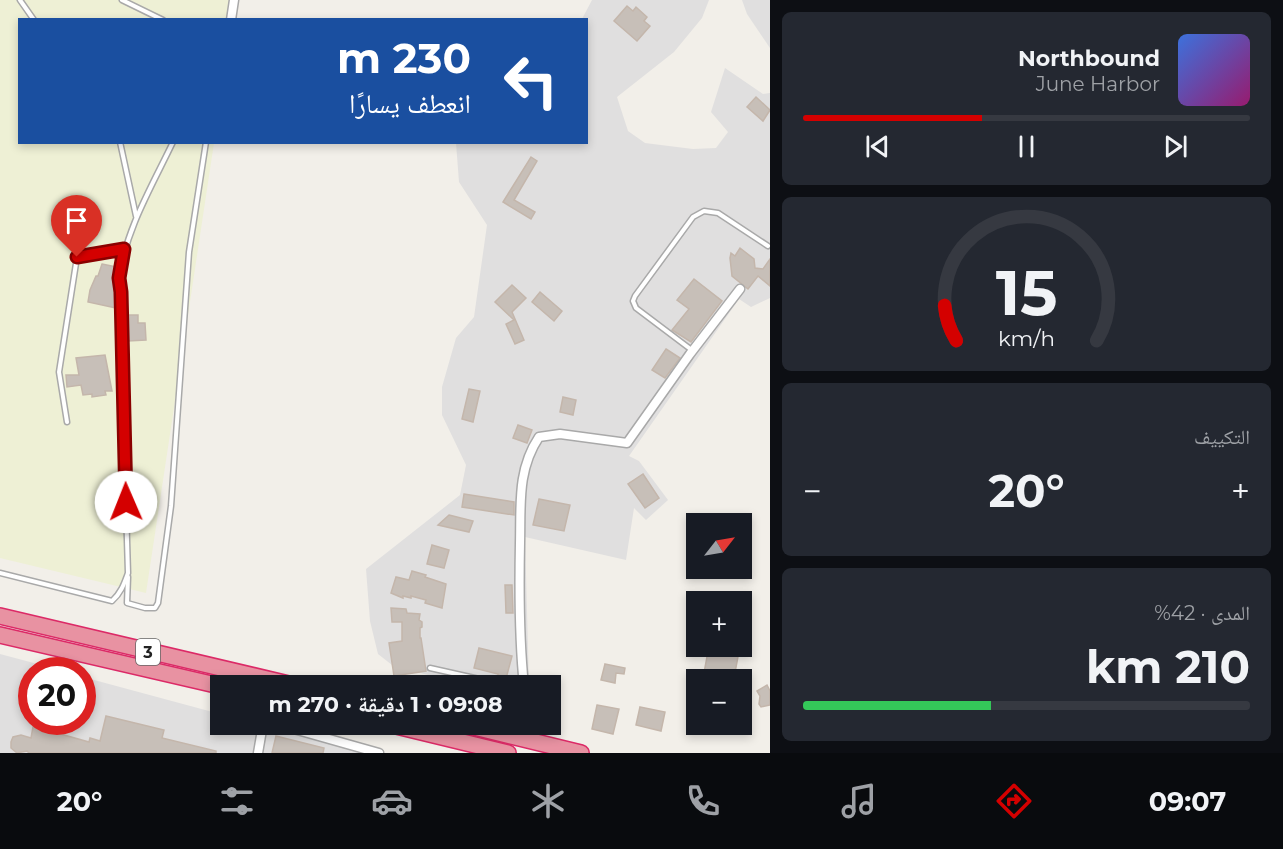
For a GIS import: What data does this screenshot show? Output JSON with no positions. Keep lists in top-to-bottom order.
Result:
{
  "streets": {
    "highway": ["3"]
  },
  "north": "top right",
  "page": {
    "turn": ["230 m", "انعطف يسارًا"],
    "song": ["Northbound", "June Harbor"],
    "tile": [
      "التكييف",
      ["المدى · 42%", "210 km"]
    ],
    "heat": ["−", "20°", "+"],
    "map_buttons": ["+", "−"],
    "limit": "20",
    "trip": "09:08 · 1 دقيقة · 270 m",
    "tabs": ["09:07", "20°"],
    "gauge": ["15", "km/h"]
  }
}
